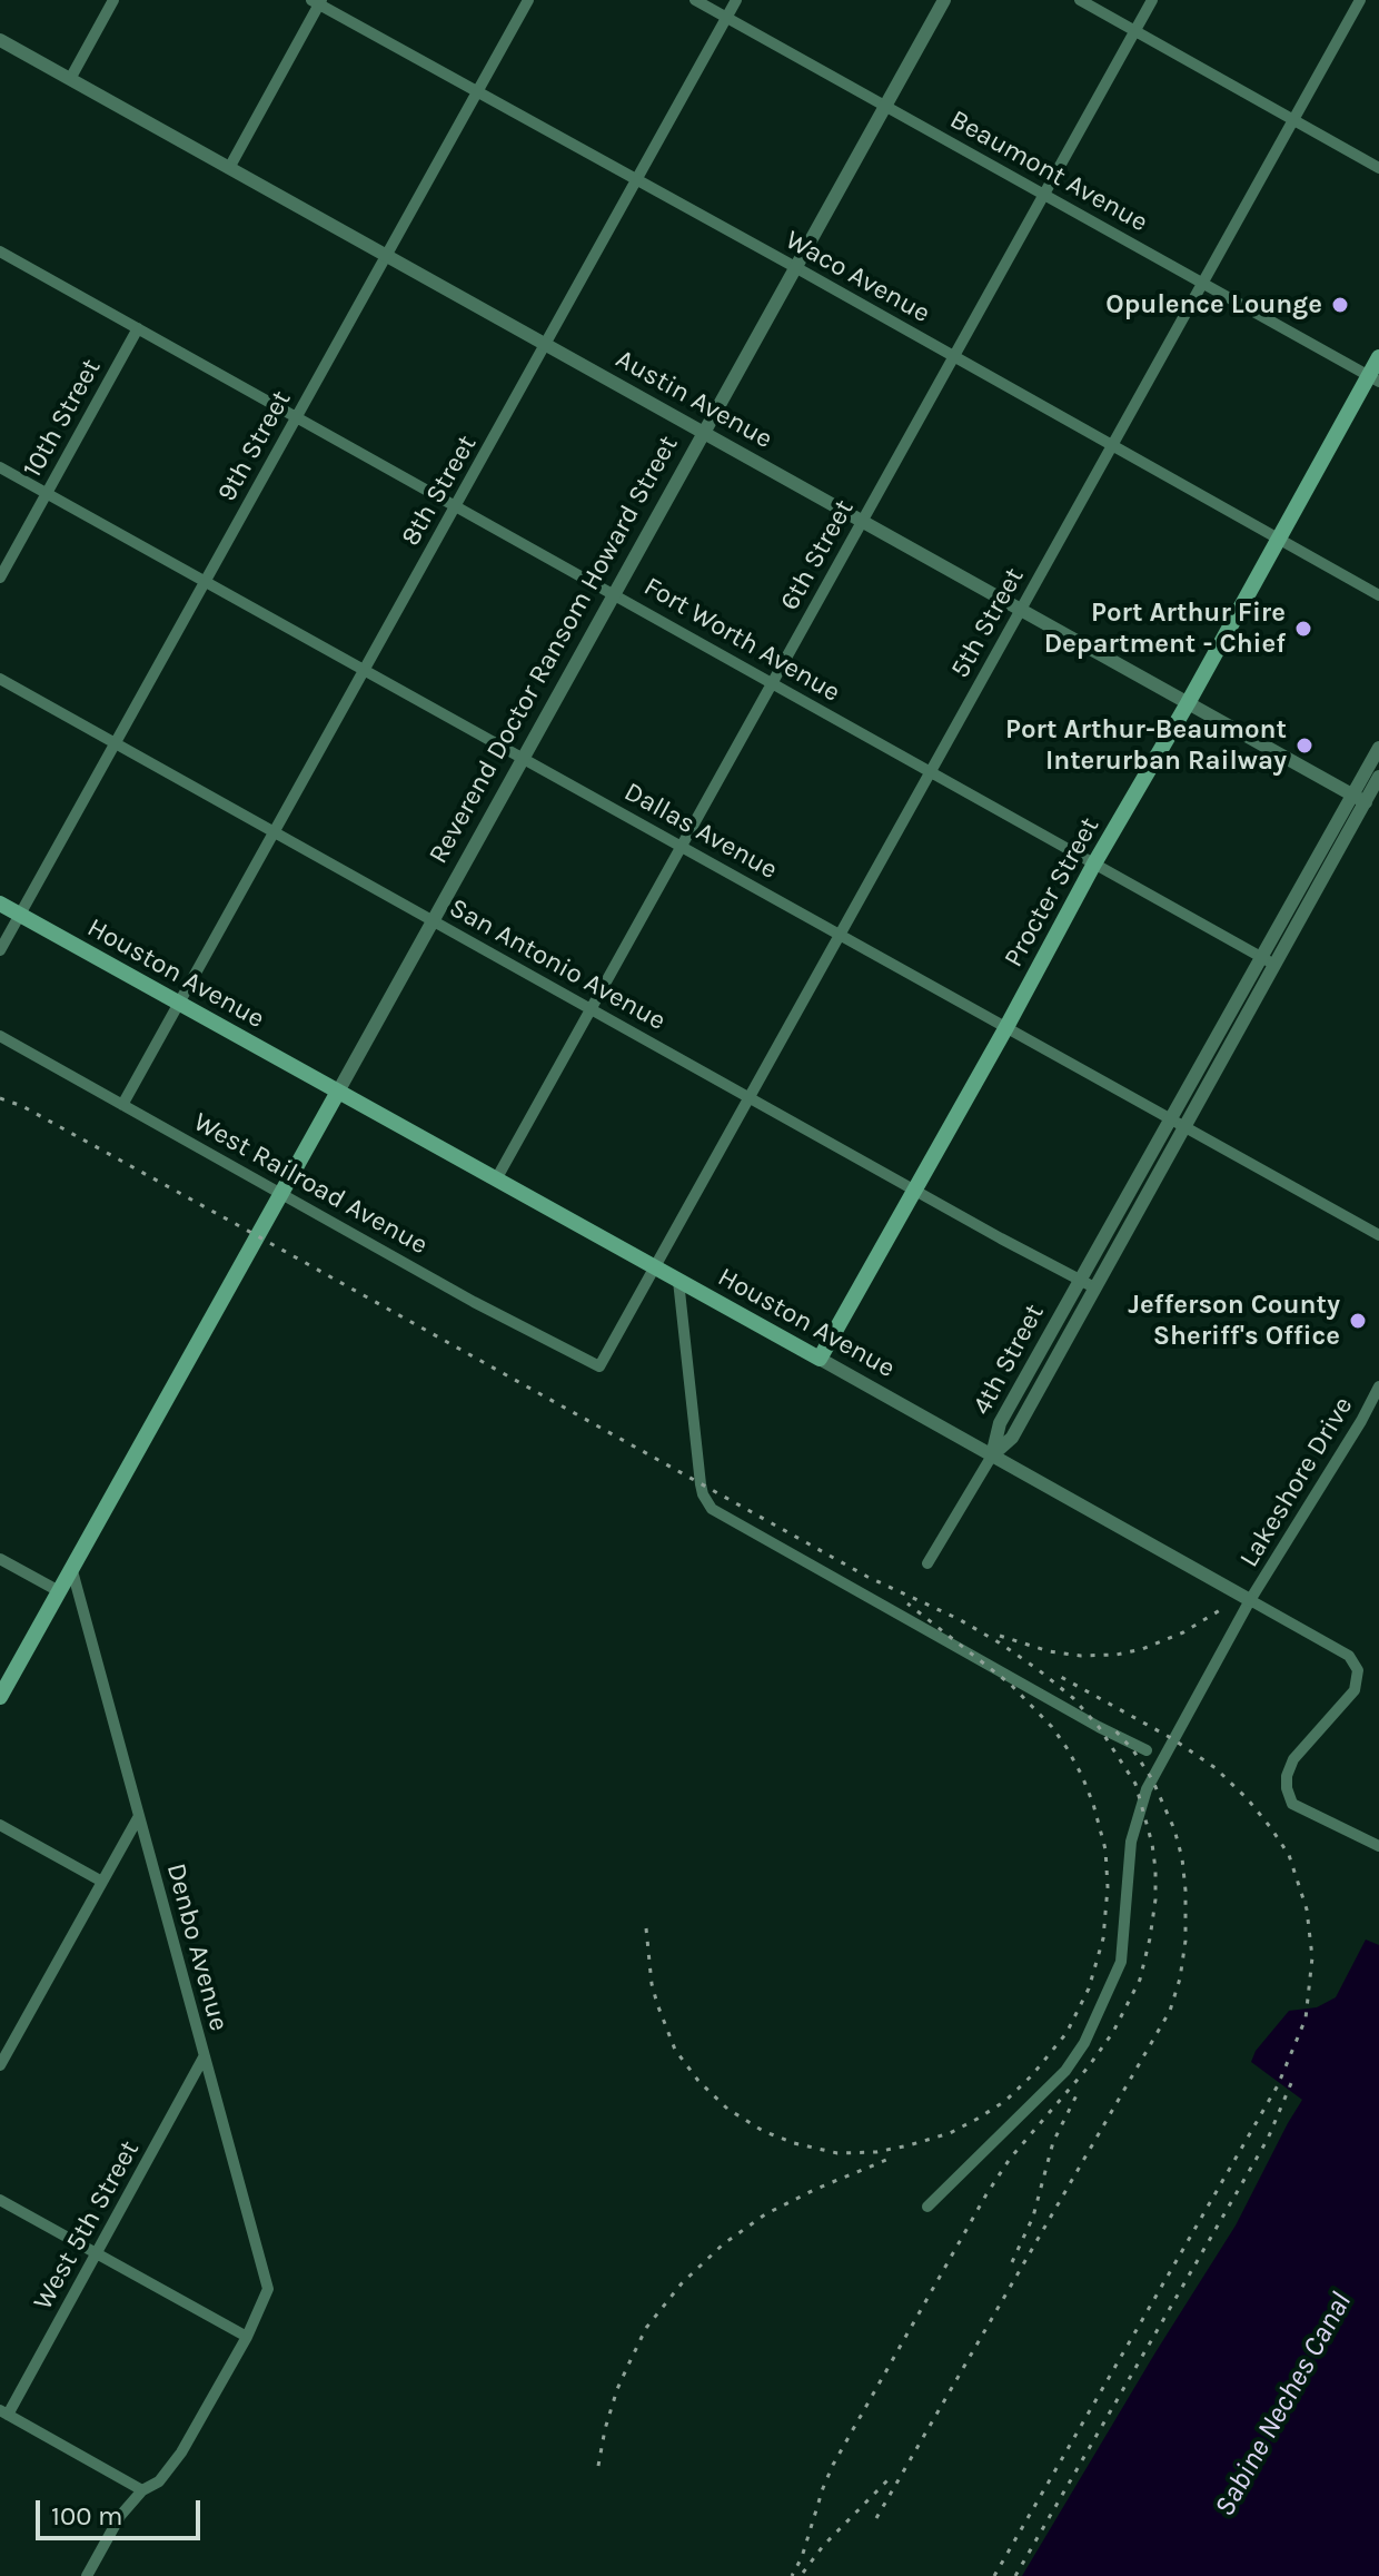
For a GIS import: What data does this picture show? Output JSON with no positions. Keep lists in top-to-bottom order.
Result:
{
  "streets": {
    "main road": ["Procter Street", "Houston Avenue"],
    "street": [
      "Beaumont Avenue",
      "Waco Avenue",
      "Austin Avenue",
      "10th Street",
      "9th Street",
      "8th Street",
      "6th Street",
      "5th Street",
      "Fort Worth Avenue",
      "Reverend Doctor Ransom Howard Street",
      "Dallas Avenue",
      "San Antonio Avenue",
      "West Railroad Avenue",
      "4th Street",
      "Lakeshore Drive",
      "Denbo Avenue",
      "West 5th Street"
    ]
  },
  "crossings": [
    ["Beaumont Avenue", "8th Street"],
    ["Beaumont Avenue", "6th Street"],
    ["Beaumont Avenue", "5th Street"],
    ["Beaumont Avenue", "Reverend Doctor Ransom Howard Street"],
    ["Beaumont Avenue", "Procter Street"],
    ["Waco Avenue", "9th Street"],
    ["Waco Avenue", "8th Street"],
    ["Waco Avenue", "6th Street"],
    ["Waco Avenue", "5th Street"],
    ["Waco Avenue", "Reverend Doctor Ransom Howard Street"],
    ["Waco Avenue", "Procter Street"],
    ["Austin Avenue", "9th Street"],
    ["Austin Avenue", "8th Street"],
    ["Austin Avenue", "6th Street"],
    ["Austin Avenue", "5th Street"],
    ["Austin Avenue", "Reverend Doctor Ransom Howard Street"],
    ["Austin Avenue", "Procter Street"],
    ["Austin Avenue", "4th Street"],
    ["10th Street", "Fort Worth Avenue"],
    ["10th Street", "Dallas Avenue"],
    ["9th Street", "Fort Worth Avenue"],
    ["9th Street", "Dallas Avenue"],
    ["9th Street", "San Antonio Avenue"],
    ["9th Street", "Houston Avenue"],
    ["8th Street", "Fort Worth Avenue"],
    ["8th Street", "Dallas Avenue"],
    ["8th Street", "San Antonio Avenue"],
    ["8th Street", "Houston Avenue"],
    ["8th Street", "West Railroad Avenue"],
    ["6th Street", "Fort Worth Avenue"],
    ["6th Street", "Dallas Avenue"],
    ["6th Street", "San Antonio Avenue"],
    ["6th Street", "Houston Avenue"],
    ["5th Street", "Fort Worth Avenue"],
    ["5th Street", "Dallas Avenue"],
    ["5th Street", "San Antonio Avenue"],
    ["5th Street", "Houston Avenue"],
    ["5th Street", "West Railroad Avenue"],
    ["Fort Worth Avenue", "Reverend Doctor Ransom Howard Street"],
    ["Fort Worth Avenue", "Procter Street"],
    ["Fort Worth Avenue", "4th Street"],
    ["Reverend Doctor Ransom Howard Street", "Dallas Avenue"],
    ["Reverend Doctor Ransom Howard Street", "San Antonio Avenue"],
    ["Reverend Doctor Ransom Howard Street", "Houston Avenue"],
    ["Dallas Avenue", "Procter Street"],
    ["Dallas Avenue", "4th Street"],
    ["Procter Street", "San Antonio Avenue"],
    ["Procter Street", "Houston Avenue"],
    ["San Antonio Avenue", "4th Street"],
    ["Houston Avenue", "West Railroad Avenue"],
    ["Houston Avenue", "4th Street"],
    ["Houston Avenue", "Lakeshore Drive"],
    ["Denbo Avenue", "West 5th Street"]
  ],
  "water": ["Sabine Neches Canal"],
  "places": [
    "Opulence Lounge",
    "Port Arthur Fire Department - Chief",
    "Port Arthur-Beaumont Interurban Railway",
    "Jefferson County Sheriff's Office"
  ],
  "scale_bar": "100 m"
}
